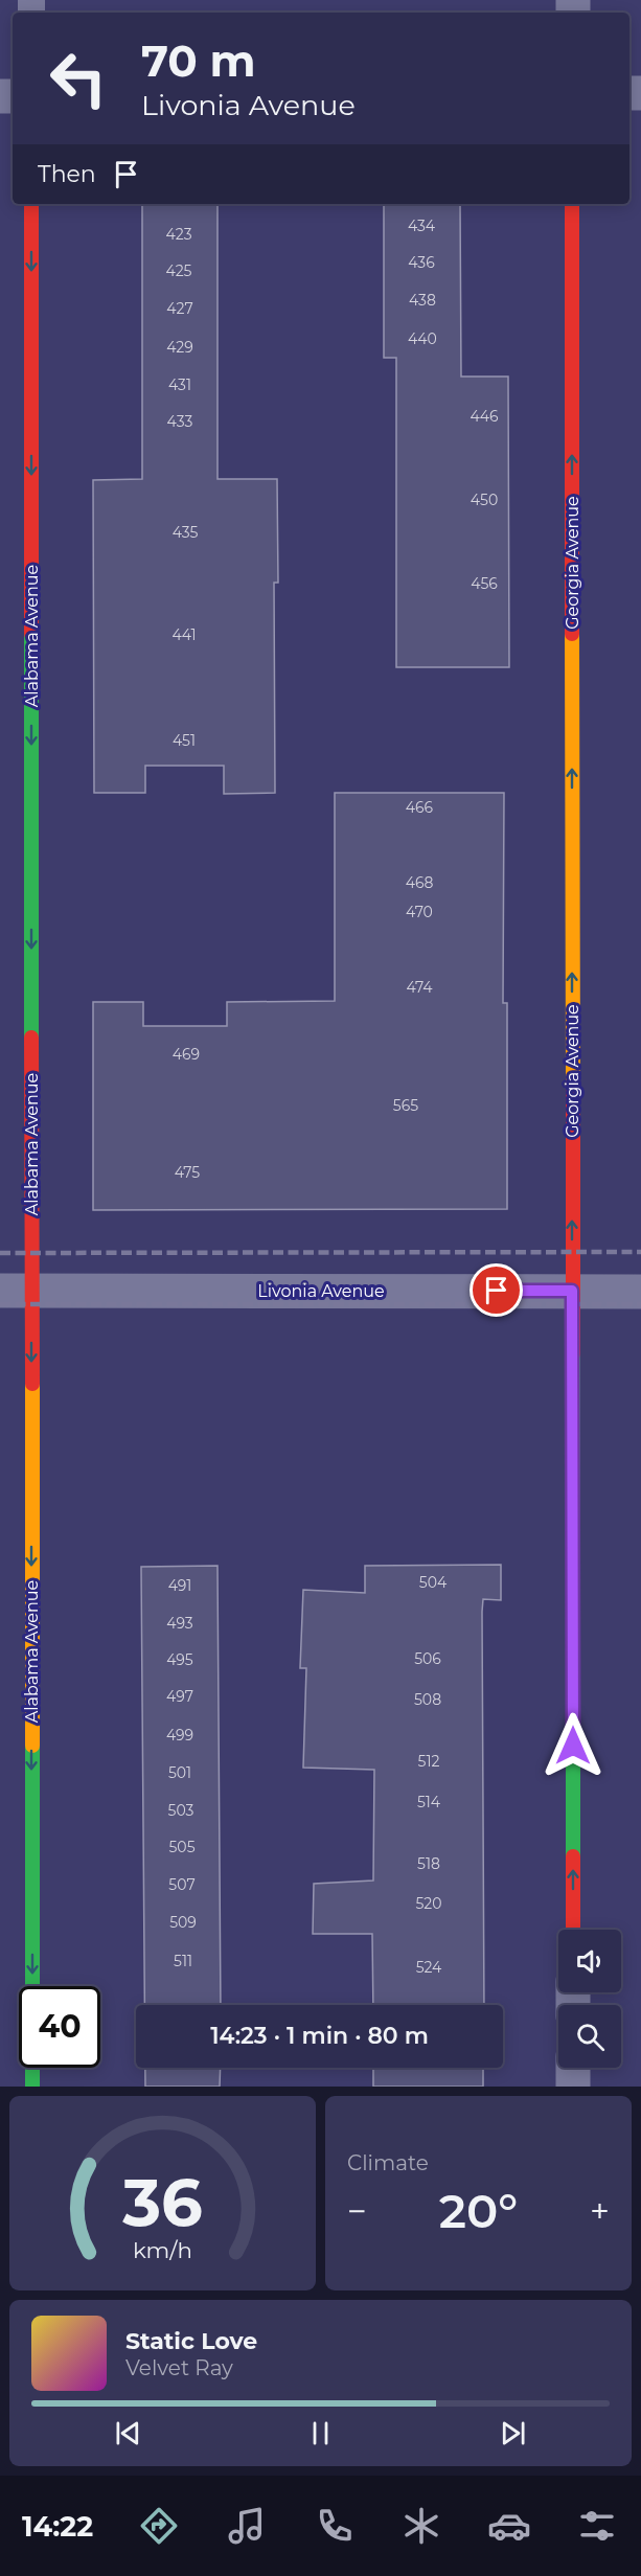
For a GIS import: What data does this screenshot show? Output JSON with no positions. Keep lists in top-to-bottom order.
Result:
{
  "streets": {
    "street": ["Georgia Avenue", "Alabama Avenue", "Livonia Avenue"]
  },
  "crossings": [
    ["Georgia Avenue", "Livonia Avenue"],
    ["Alabama Avenue", "Livonia Avenue"]
  ],
  "one_way": ["Georgia Avenue", "Alabama Avenue"],
  "house_numbers": [
    "434",
    "423",
    "436",
    "425",
    "438",
    "427",
    "440",
    "429",
    "431",
    "446",
    "433",
    "450",
    "435",
    "456",
    "441",
    "451",
    "466",
    "468",
    "470",
    "474",
    "469",
    "565",
    "475",
    "504",
    "491",
    "493",
    "506",
    "495",
    "497",
    "508",
    "499",
    "512",
    "501",
    "514",
    "503",
    "505",
    "518",
    "507",
    "520",
    "509",
    "511",
    "524"
  ],
  "page": {
    "turn": ["70 m", "Livonia Avenue"],
    "then": "Then",
    "limit": "40",
    "trip": "14:23 · 1 min · 80 m",
    "tile": "Climate",
    "heat": ["−", "20°", "+"],
    "song": ["Static Love", "Velvet Ray"],
    "tabs": "14:22",
    "gauge": ["36", "km/h"]
  }
}
